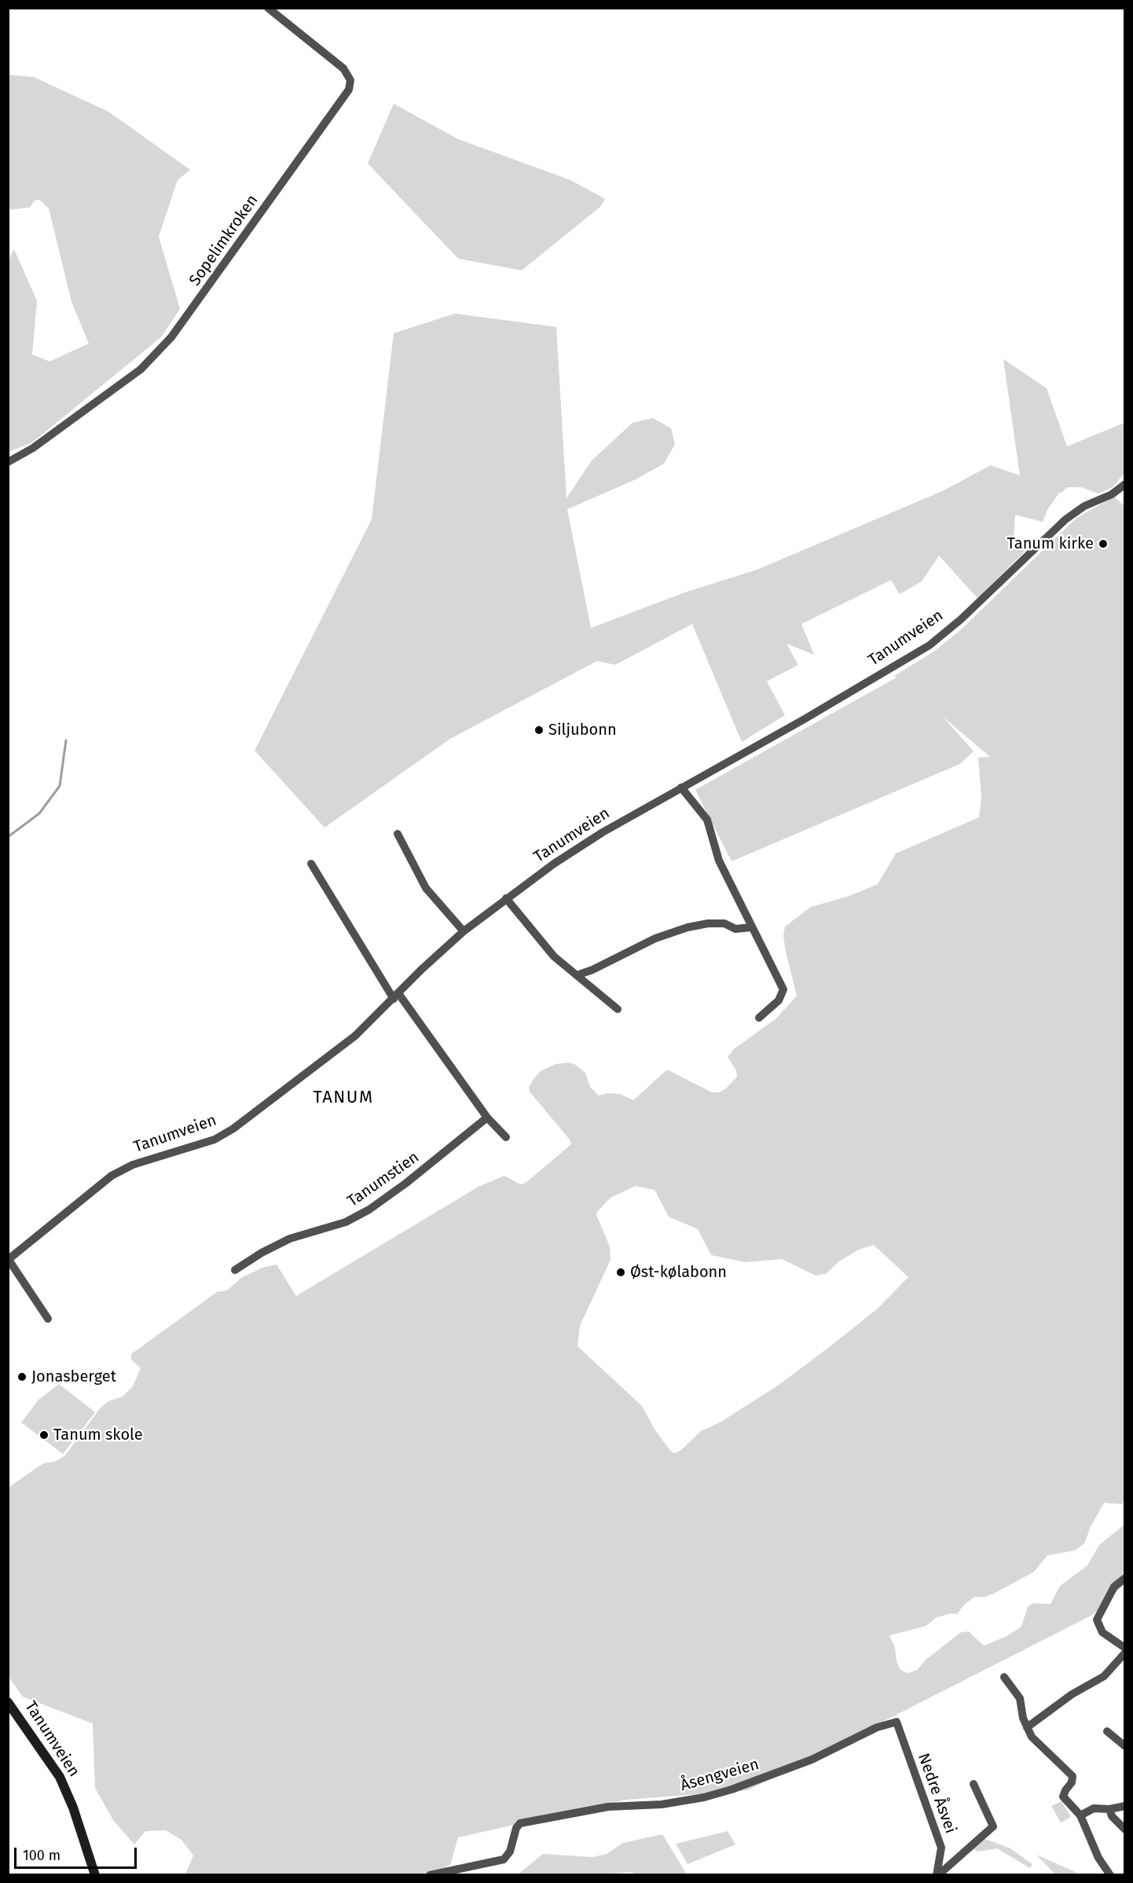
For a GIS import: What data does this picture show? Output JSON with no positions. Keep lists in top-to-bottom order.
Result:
{
  "streets": {
    "main road": ["Tanumveien"],
    "street": [
      "Sopelimkroken",
      "Tanumstien",
      "Åsengveien",
      "Nedre Åsvei"
    ]
  },
  "crossings": [
    ["Åsengveien", "Nedre Åsvei"]
  ],
  "districts": ["TANUM"],
  "places": [
    "Tanum kirke",
    "Siljubonn",
    "Øst-kølabonn",
    "Jonasberget",
    "Tanum skole"
  ],
  "scale_bar": "100 m"
}
